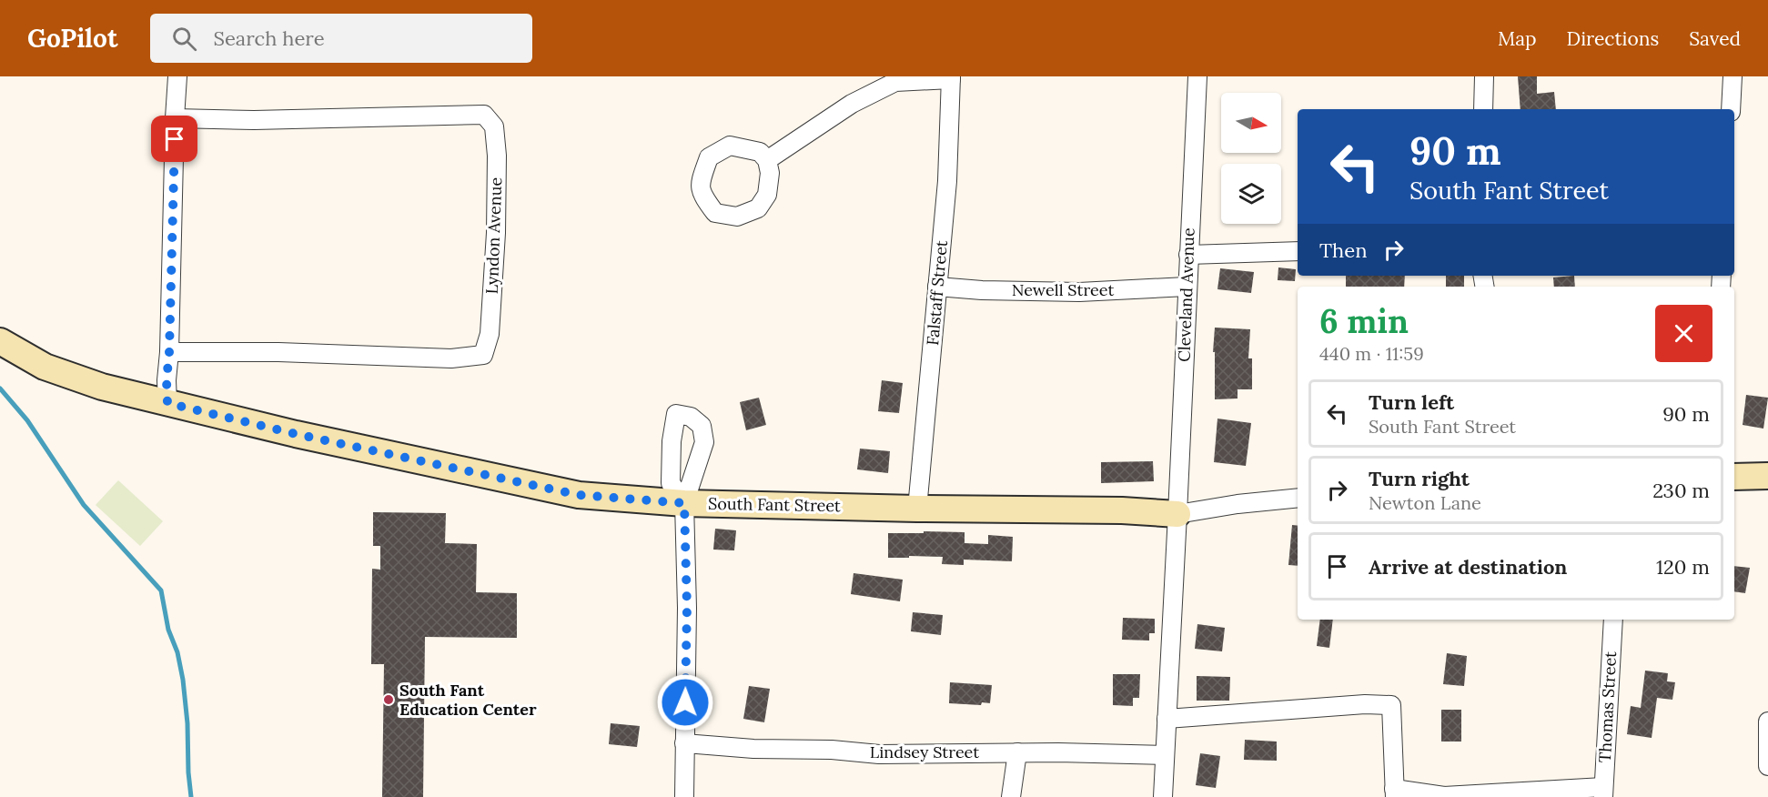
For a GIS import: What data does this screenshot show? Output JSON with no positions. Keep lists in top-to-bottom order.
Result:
{
  "streets": {
    "street": [
      "Lyndon Avenue",
      "Newell Street",
      "Falstaff Street",
      "Cleveland Avenue",
      "South Fant Street",
      "Thomas Street",
      "Lindsey Street"
    ]
  },
  "crossings": [
    ["Newell Street", "Falstaff Street"],
    ["Newell Street", "Cleveland Avenue"],
    ["Falstaff Street", "South Fant Street"],
    ["Cleveland Avenue", "South Fant Street"],
    ["Cleveland Avenue", "Lindsey Street"]
  ],
  "places": ["South Fant Education Center"],
  "north": "right",
  "page": {
    "header": "GoPilot",
    "search": "Search here",
    "nav": ["Map", "Directions", "Saved"],
    "turn": ["90 m", "South Fant Street"],
    "then": "Then",
    "heading": ["6 min", "440 m · 11:59"],
    "list": [
      {
        "name": "Turn left",
        "note": "South Fant Street",
        "value": "90 m"
      },
      {
        "name": "Turn right",
        "note": "Newton Lane",
        "value": "230 m"
      },
      {
        "name": "Arrive at destination",
        "value": "120 m"
      }
    ]
  }
}
